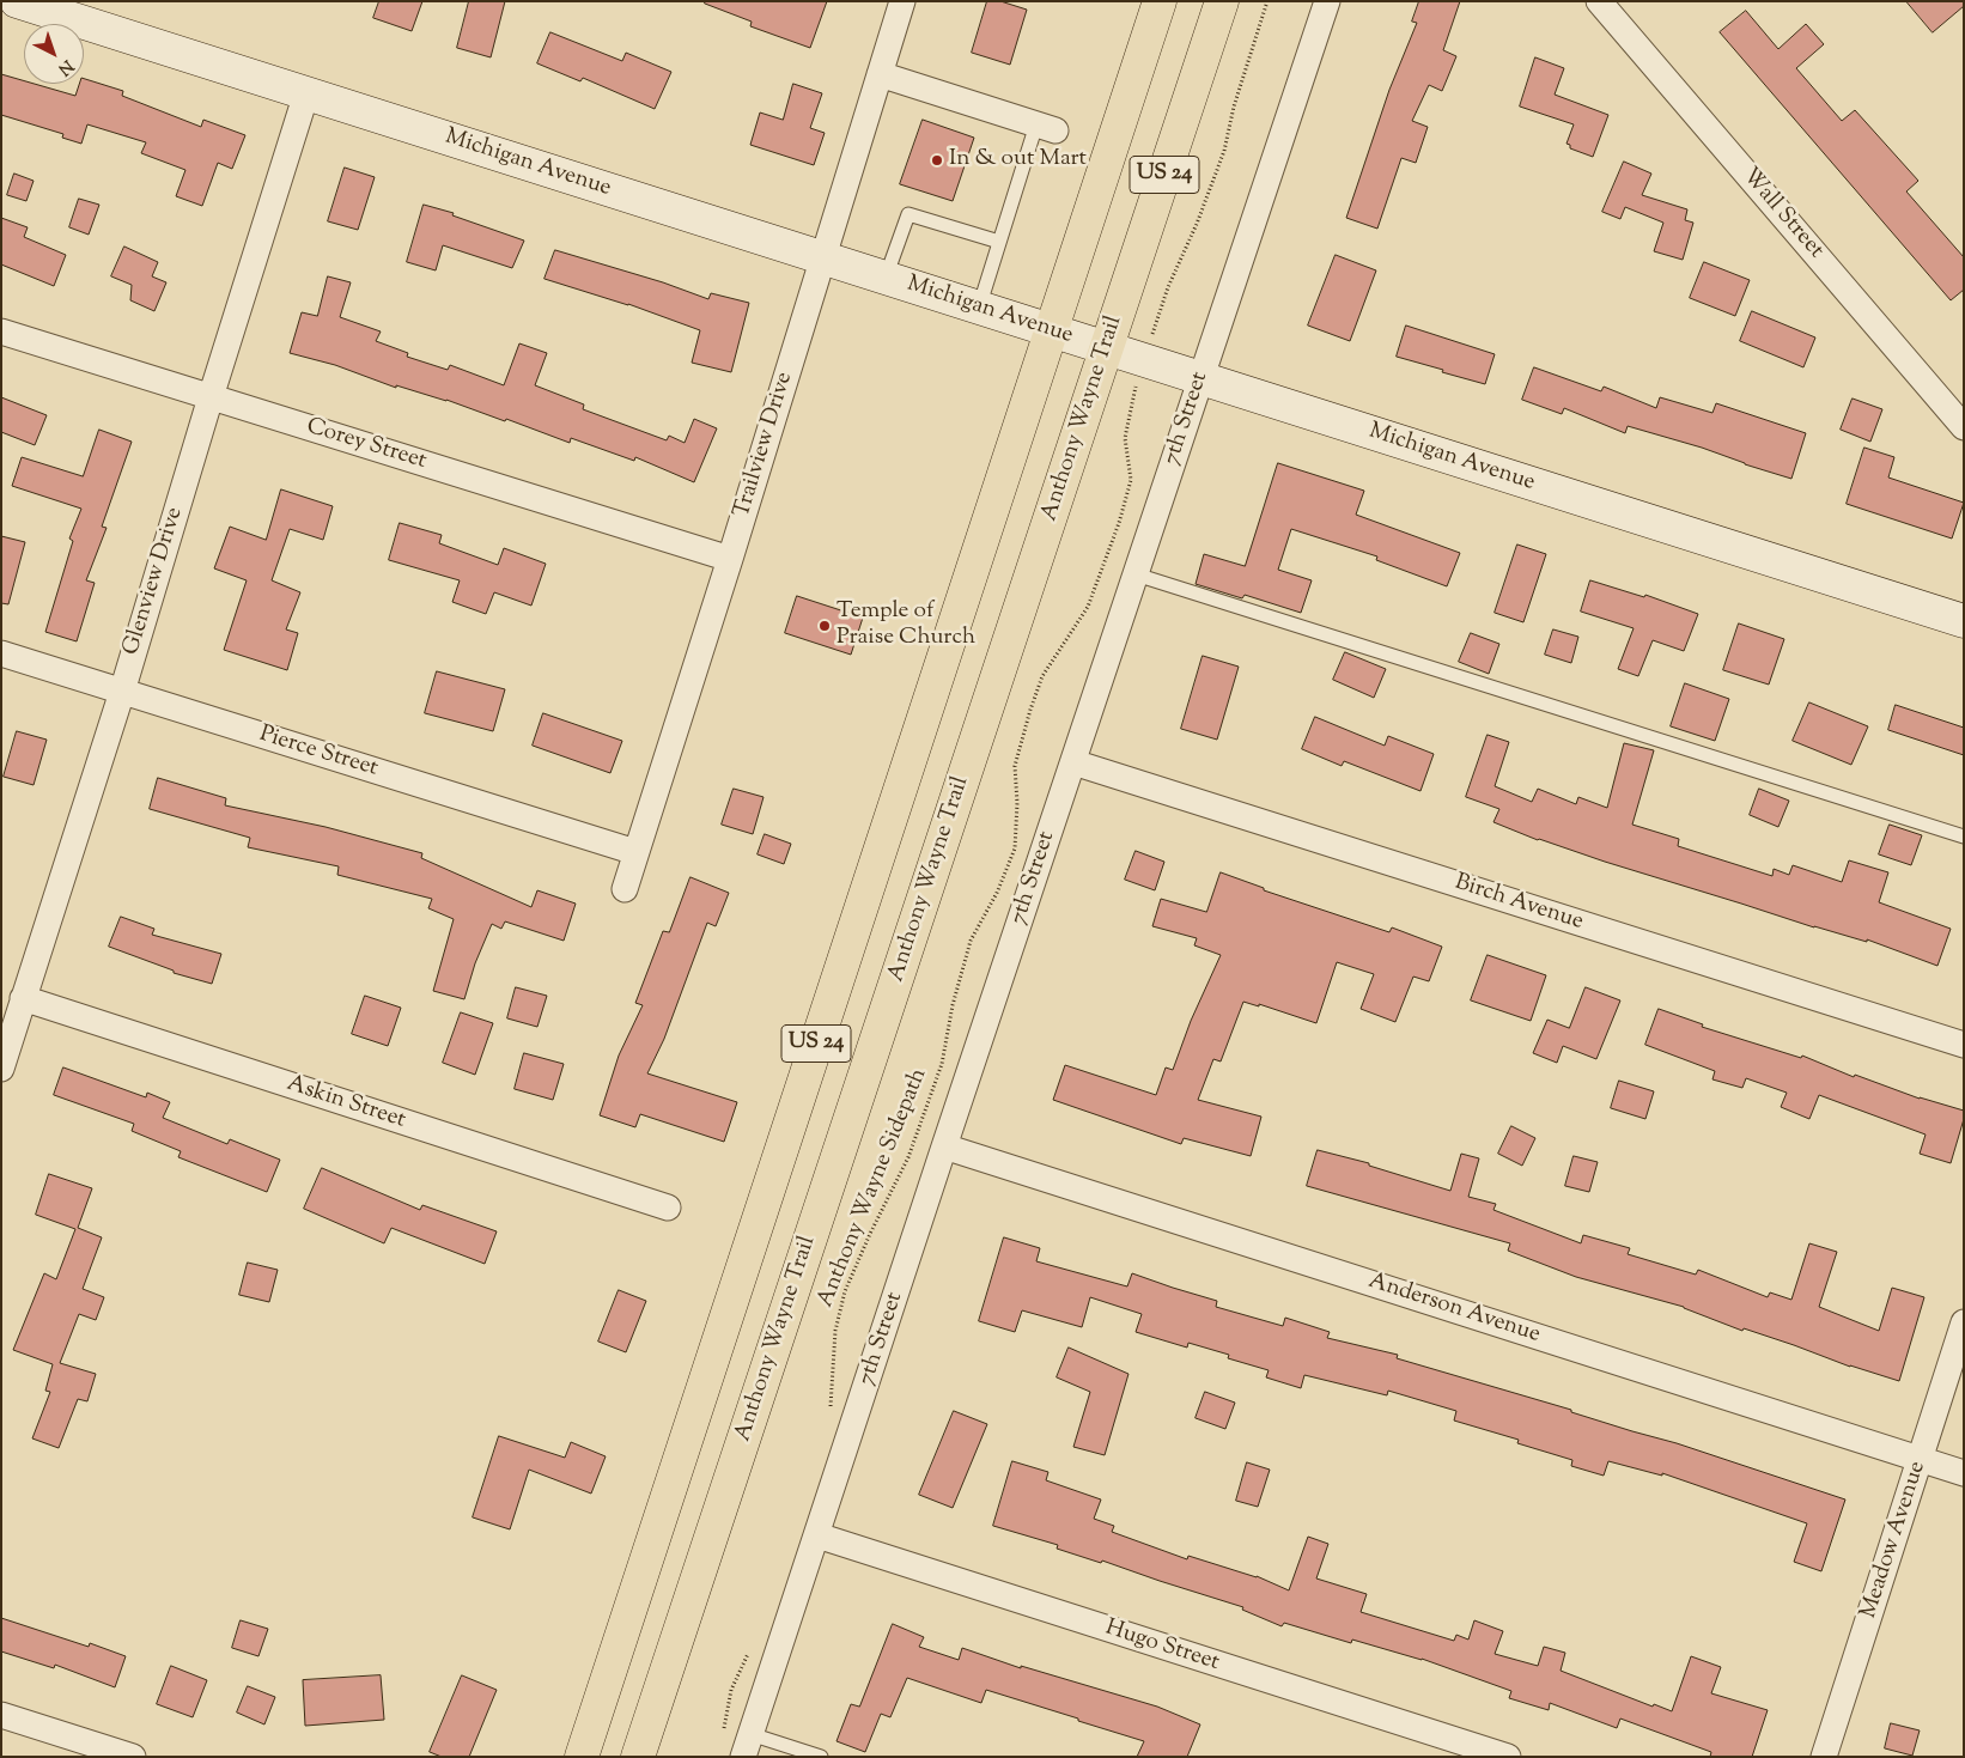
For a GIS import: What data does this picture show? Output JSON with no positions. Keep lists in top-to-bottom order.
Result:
{
  "streets": {
    "highway": ["US 24", "Anthony Wayne Trail"],
    "street": [
      "Michigan Avenue",
      "Wall Street",
      "7th Street",
      "Corey Street",
      "Trailview Drive",
      "Glenview Drive",
      "Pierce Street",
      "Birch Avenue",
      "Askin Street",
      "Anderson Avenue",
      "Meadow Avenue",
      "Hugo Street"
    ],
    "path": ["Anthony Wayne Sidepath"]
  },
  "crossings": [
    ["Michigan Avenue", "US 24"],
    ["Michigan Avenue", "Anthony Wayne Trail"],
    ["Michigan Avenue", "7th Street"],
    ["Michigan Avenue", "Trailview Drive"],
    ["Michigan Avenue", "Glenview Drive"],
    ["7th Street", "Birch Avenue"],
    ["7th Street", "Anderson Avenue"],
    ["7th Street", "Hugo Street"],
    ["Corey Street", "Trailview Drive"],
    ["Corey Street", "Glenview Drive"],
    ["Trailview Drive", "Pierce Street"],
    ["Glenview Drive", "Pierce Street"],
    ["Glenview Drive", "Askin Street"],
    ["Anderson Avenue", "Meadow Avenue"]
  ],
  "places": ["In & out Mart", "Temple of Praise Church"],
  "north": "bottom right"
}
